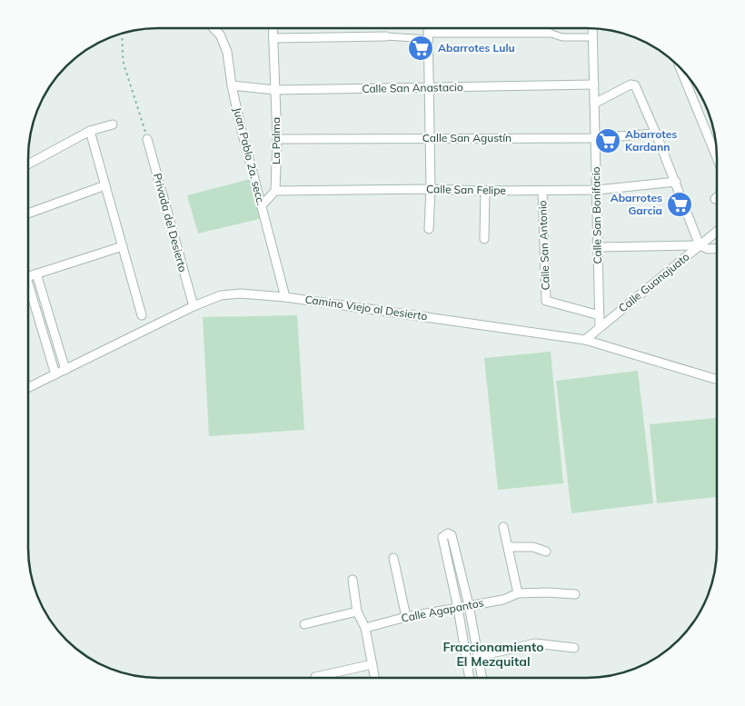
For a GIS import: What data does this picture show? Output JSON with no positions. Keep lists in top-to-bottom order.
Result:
{
  "streets": {
    "street": [
      "Calle San Anastacio",
      "Calle San Agustín",
      "La Palma",
      "Juan Pablo 2a. secc.",
      "Calle San Felipe",
      "Calle San Bonifacio",
      "Privada del Desierto",
      "Calle San Antonio",
      "Calle Guanajuato",
      "Camino Viejo al Desierto",
      "Calle Agapantos"
    ]
  },
  "crossings": [
    ["Calle San Anastacio", "La Palma"],
    ["Calle San Anastacio", "Juan Pablo 2a. secc."],
    ["Calle San Anastacio", "Calle San Bonifacio"],
    ["Calle San Agustín", "La Palma"],
    ["Calle San Agustín", "Calle San Bonifacio"],
    ["La Palma", "Calle San Felipe"],
    ["Juan Pablo 2a. secc.", "Camino Viejo al Desierto"],
    ["Calle San Felipe", "Calle San Bonifacio"],
    ["Calle San Felipe", "Calle San Antonio"],
    ["Calle San Bonifacio", "Calle San Antonio"],
    ["Calle San Bonifacio", "Calle Guanajuato"],
    ["Privada del Desierto", "Camino Viejo al Desierto"],
    ["Calle Guanajuato", "Camino Viejo al Desierto"]
  ],
  "districts": ["Fraccionamiento El Mezquital"],
  "places": {
    "supermarket": ["Abarrotes Lulu", "Abarrotes Kardann", "Abarrotes Garcia"]
  }
}
